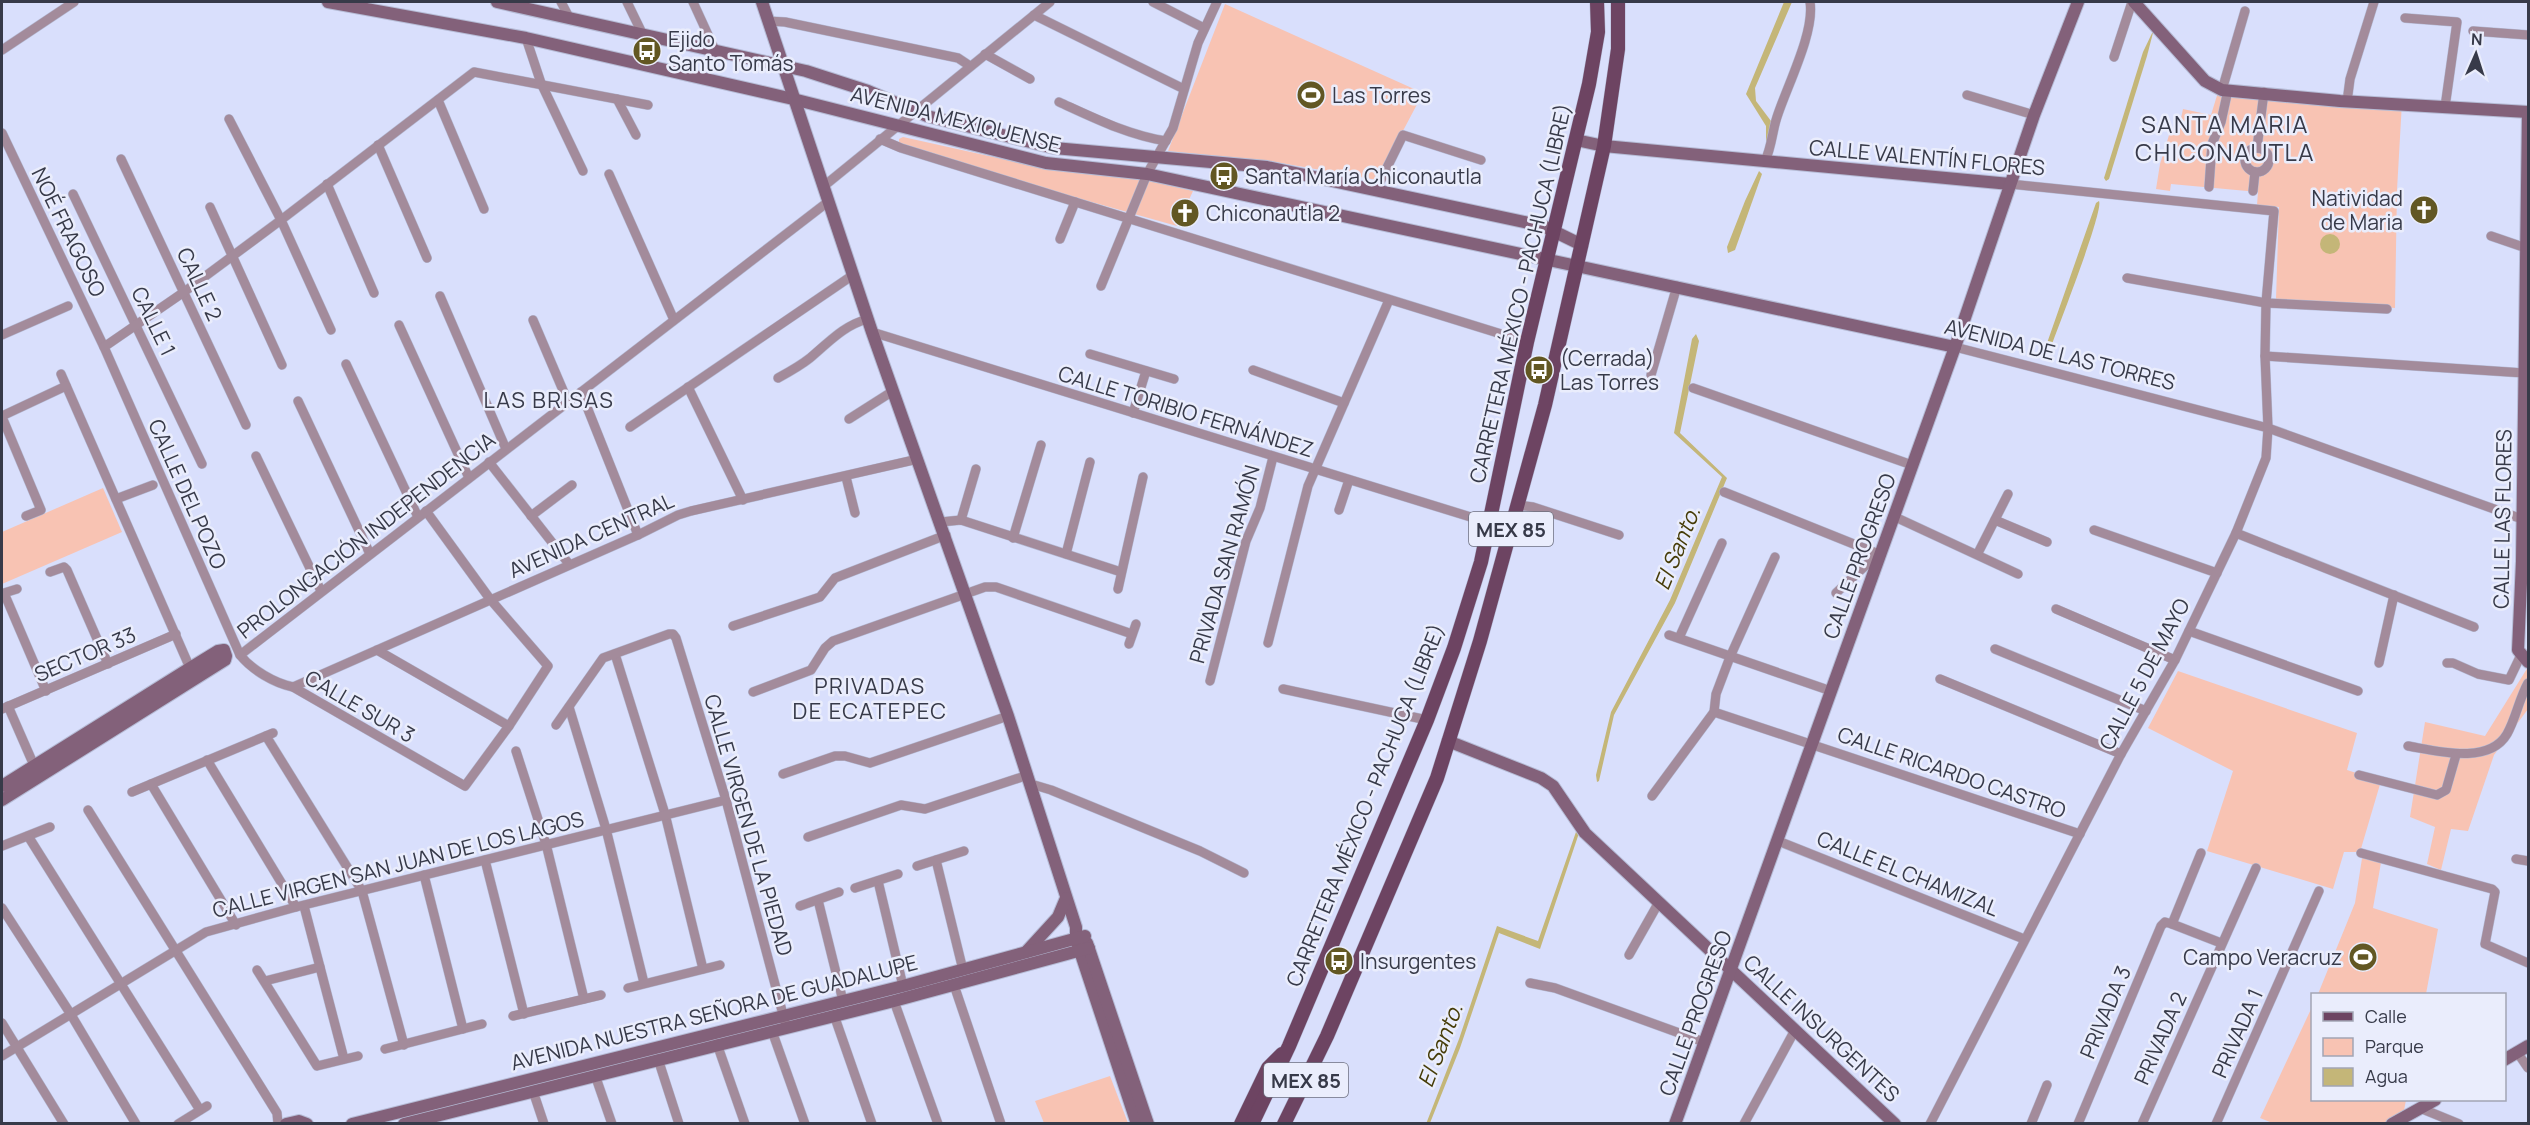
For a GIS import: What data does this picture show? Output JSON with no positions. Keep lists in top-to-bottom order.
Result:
{
  "streets": {
    "main road": ["CARRETERA MÉXICO - PACHUCA (LIBRE)", "MEX 85"],
    "street": [
      "AVENIDA MEXIQUENSE",
      "CALLE VALENTÍN FLORES",
      "NOÉ FRAGOSO",
      "CALLE 2",
      "CALLE 1",
      "AVENIDA DE LAS TORRES",
      "CALLE TORIBIO FERNÁNDEZ",
      "CALLE DEL POZO",
      "CALLE LAS FLORES",
      "PROLONGACIÓN INDEPENDENCIA",
      "AVENIDA CENTRAL",
      "CALLE PROGRESO",
      "PRIVADA SAN RAMÓN",
      "SECTOR 33",
      "CALLE 5 DE MAYO",
      "CALLE SUR 3",
      "CALLE RICARDO CASTRO",
      "CALLE VIRGEN DE LA PIEDAD",
      "CALLE VIRGEN SAN JUAN DE LOS LAGOS",
      "CALLE EL CHAMIZAL",
      "AVENIDA NUESTRA SEÑORA DE GUADALUPE",
      "PRIVADA 3",
      "CALLE INSURGENTES",
      "PRIVADA 1",
      "PRIVADA 2"
    ]
  },
  "crossings": [
    ["AVENIDA MEXIQUENSE", "CARRETERA MÉXICO - PACHUCA (LIBRE)"],
    ["AVENIDA MEXIQUENSE", "AVENIDA DE LAS TORRES"],
    ["AVENIDA MEXIQUENSE", "MEX 85"],
    ["CALLE VALENTÍN FLORES", "CARRETERA MÉXICO - PACHUCA (LIBRE)"],
    ["CALLE VALENTÍN FLORES", "MEX 85"],
    ["CALLE VALENTÍN FLORES", "CALLE PROGRESO"],
    ["CALLE VALENTÍN FLORES", "CALLE 5 DE MAYO"],
    ["NOÉ FRAGOSO", "CALLE DEL POZO"],
    ["CARRETERA MÉXICO - PACHUCA (LIBRE)", "CALLE TORIBIO FERNÁNDEZ"],
    ["AVENIDA DE LAS TORRES", "CALLE LAS FLORES"],
    ["AVENIDA DE LAS TORRES", "MEX 85"],
    ["AVENIDA DE LAS TORRES", "CALLE PROGRESO"],
    ["AVENIDA DE LAS TORRES", "CALLE 5 DE MAYO"],
    ["CALLE TORIBIO FERNÁNDEZ", "PRIVADA SAN RAMÓN"],
    ["CALLE DEL POZO", "PROLONGACIÓN INDEPENDENCIA"],
    ["CALLE DEL POZO", "CALLE SUR 3"],
    ["MEX 85", "CALLE INSURGENTES"],
    ["PROLONGACIÓN INDEPENDENCIA", "CALLE SUR 3"],
    ["AVENIDA CENTRAL", "CALLE SUR 3"],
    ["CALLE PROGRESO", "CALLE RICARDO CASTRO"],
    ["CALLE PROGRESO", "CALLE EL CHAMIZAL"],
    ["CALLE PROGRESO", "CALLE INSURGENTES"],
    ["CALLE 5 DE MAYO", "CALLE RICARDO CASTRO"],
    ["CALLE 5 DE MAYO", "CALLE EL CHAMIZAL"],
    ["CALLE VIRGEN DE LA PIEDAD", "CALLE VIRGEN SAN JUAN DE LOS LAGOS"],
    ["CALLE VIRGEN DE LA PIEDAD", "AVENIDA NUESTRA SEÑORA DE GUADALUPE"]
  ],
  "districts": ["SANTA MARIA CHICONAUTLA", "LAS BRISAS", "PRIVADAS DE ECATEPEC"],
  "water": ["El Santo."],
  "places": {
    "bus stop": [
      "Ejido Santo Tomás",
      "Santa María Chiconautla",
      "(Cerrada) Las Torres",
      "Insurgentes"
    ],
    "sports": ["Las Torres", "Campo Veracruz"],
    "church": ["Natividad de Maria", "Chiconautla 2"]
  },
  "legend": ["Calle", "Parque", "Agua"],
  "north": "top"
}
